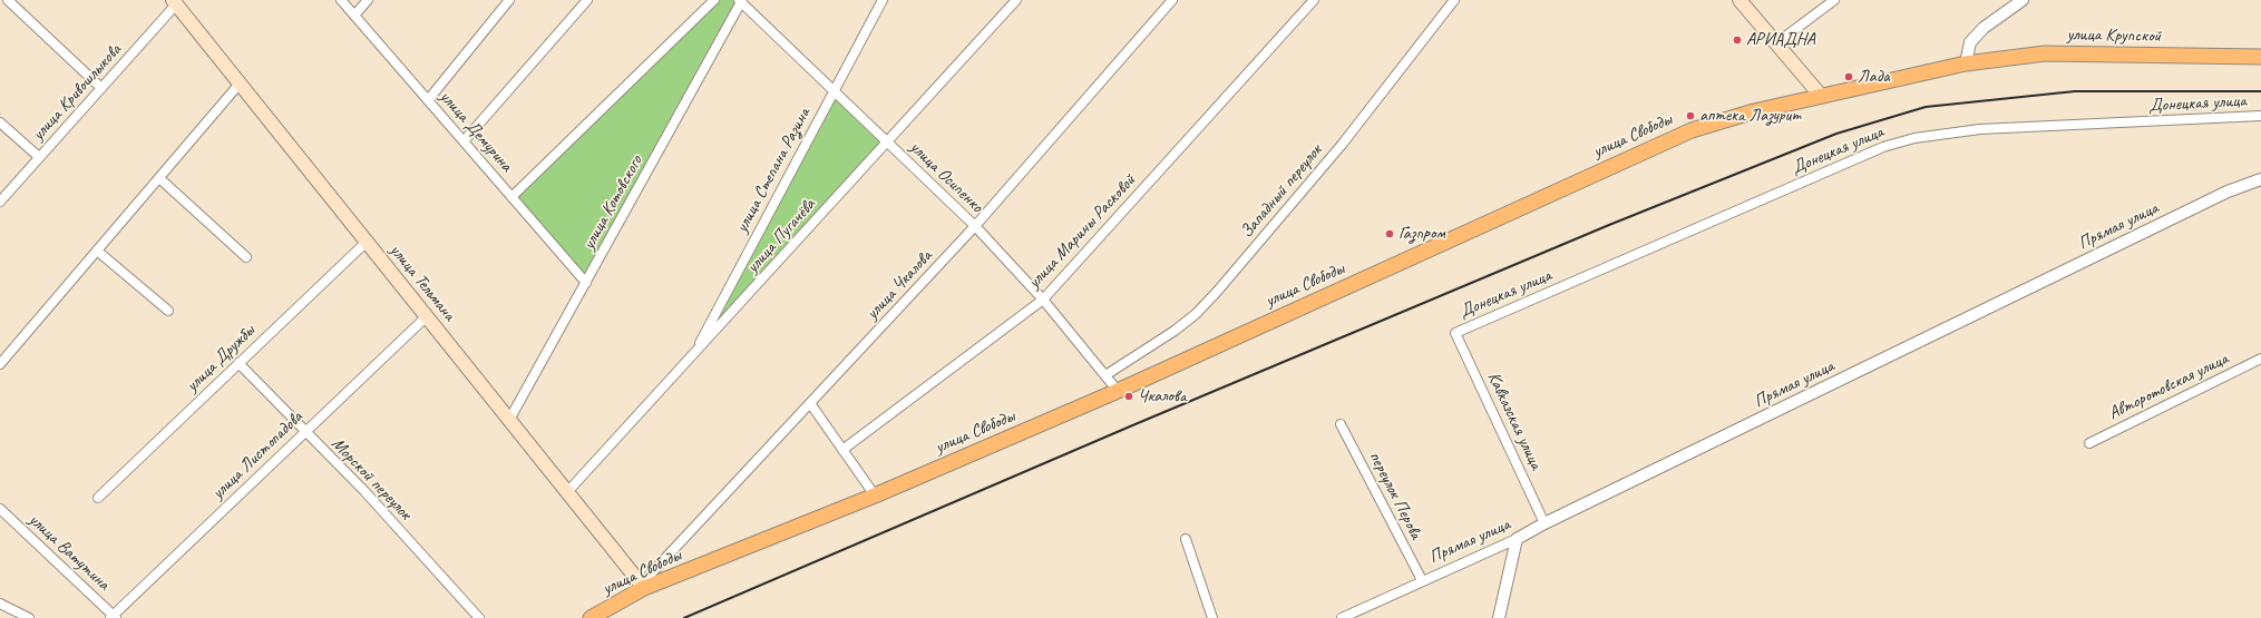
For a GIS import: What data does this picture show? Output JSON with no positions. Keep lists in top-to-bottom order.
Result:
{
  "streets": {
    "main road": ["улица Крупской", "улица Свободы", "улица Тельмана"],
    "street": [
      "улица Кривошлыкова",
      "Донецкая улица",
      "улица Демурина",
      "улица Степана Разина",
      "улица Осипенко",
      "Западный переулок",
      "улица Котовского",
      "Прямая улица",
      "улица Марины Расковой",
      "улица Пугачёва",
      "улица Чкалова",
      "улица Дружбы",
      "Авторотовская улица",
      "Кавказская улица",
      "улица Листопадова",
      "Морской переулок",
      "переулок Перова",
      "улица Ватутина"
    ]
  },
  "crossings": [
    ["улица Крупской", "улица Свободы"],
    ["улица Кривошлыкова", "улица Тельмана"],
    ["Донецкая улица", "Кавказская улица"],
    ["улица Демурина", "улица Котовского"],
    ["улица Свободы", "улица Осипенко"],
    ["улица Свободы", "улица Тельмана"],
    ["улица Свободы", "улица Чкалова"],
    ["улица Степана Разина", "улица Осипенко"],
    ["улица Степана Разина", "улица Пугачёва"],
    ["улица Осипенко", "Западный переулок"],
    ["улица Осипенко", "улица Котовского"],
    ["улица Осипенко", "улица Марины Расковой"],
    ["улица Осипенко", "улица Пугачёва"],
    ["улица Осипенко", "улица Чкалова"],
    ["улица Котовского", "улица Тельмана"],
    ["Прямая улица", "Кавказская улица"],
    ["Прямая улица", "переулок Перова"],
    ["улица Пугачёва", "улица Тельмана"],
    ["улица Тельмана", "улица Чкалова"],
    ["улица Тельмана", "улица Дружбы"],
    ["улица Тельмана", "улица Листопадова"],
    ["улица Дружбы", "Морской переулок"],
    ["улица Листопадова", "Морской переулок"],
    ["улица Листопадова", "улица Ватутина"]
  ],
  "places": [
    "АРИАДНА",
    "Лада",
    "аптека Лазурит",
    "Газпром",
    "Чкалова"
  ]
}
